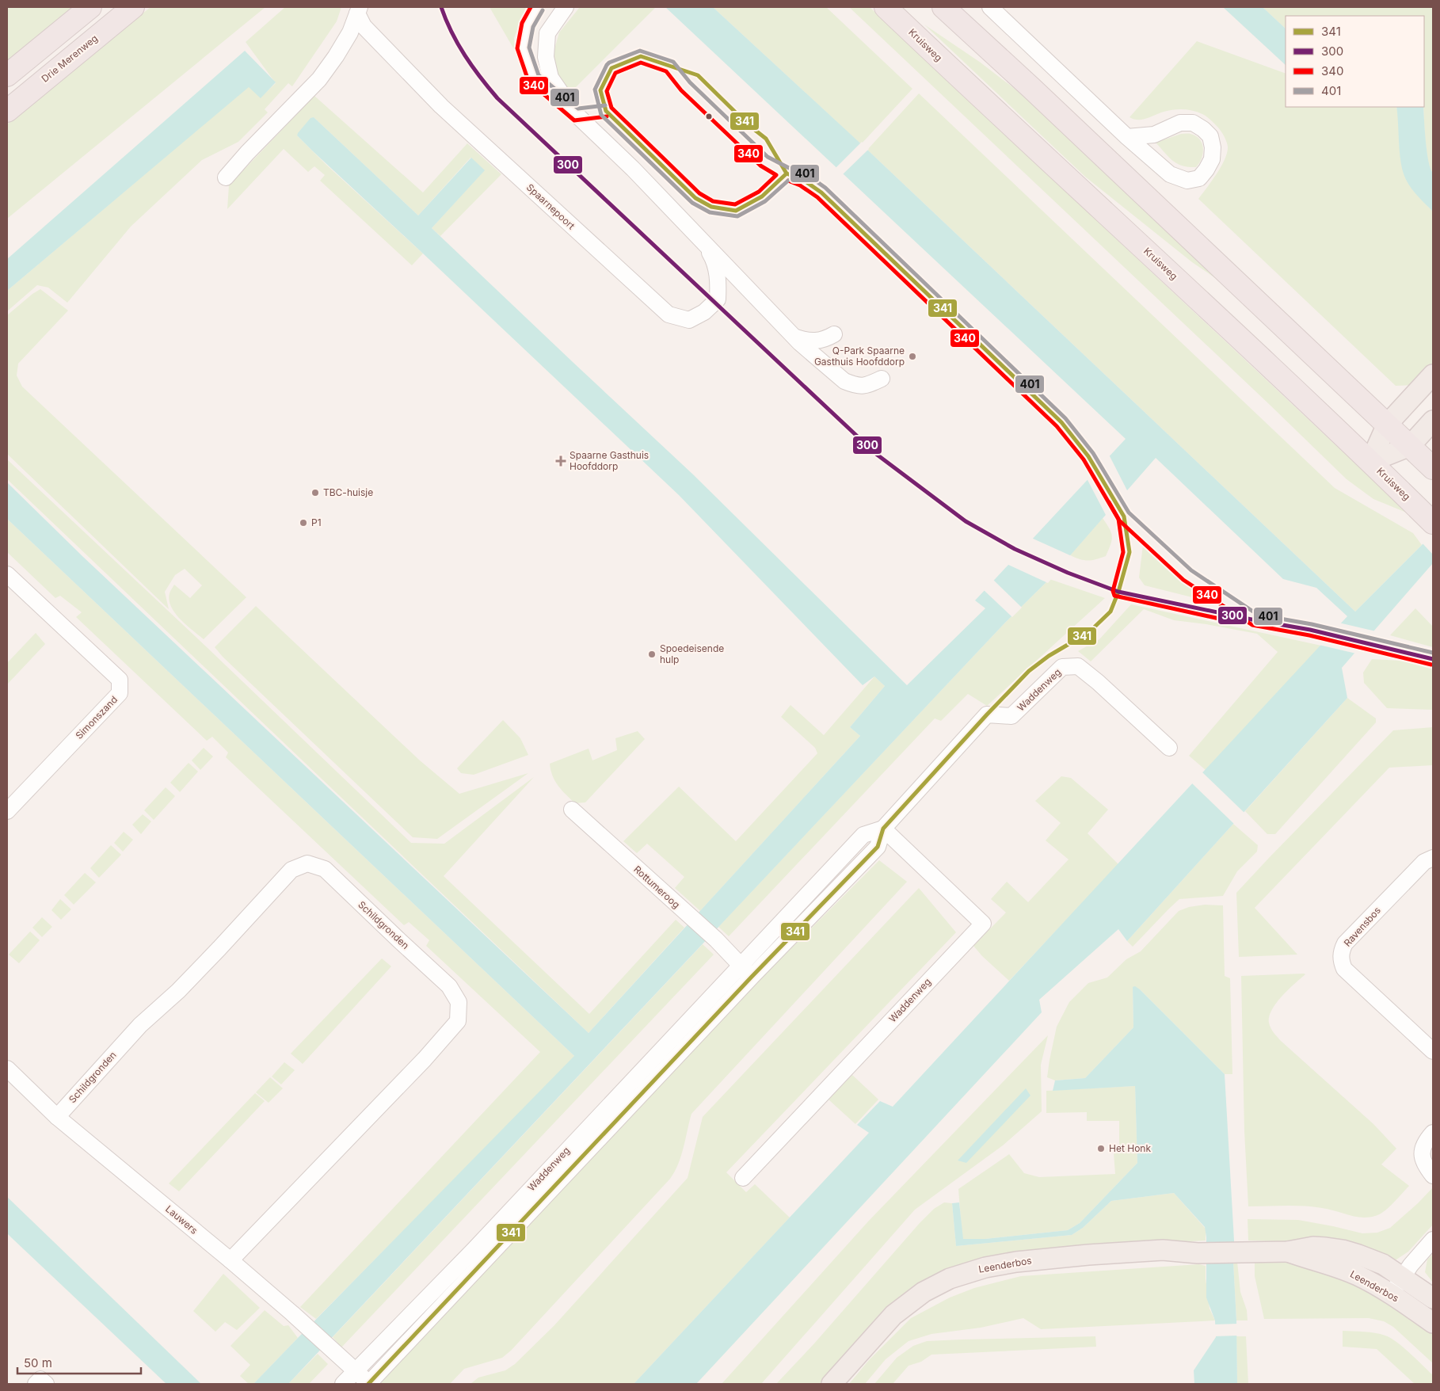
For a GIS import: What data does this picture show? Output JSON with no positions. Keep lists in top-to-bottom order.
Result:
{
  "streets": {
    "highway": ["Kruisweg", "Drie Merenweg"],
    "main road": ["Leenderbos"],
    "street": [
      "Spaarnepoort",
      "Waddenweg",
      "Simonszand",
      "Rottumeroog",
      "Schildgronden",
      "Ravensbos",
      "Lauwers"
    ]
  },
  "crossings": [
    ["Waddenweg", "Rottumeroog"],
    ["Waddenweg", "Lauwers"],
    ["Schildgronden", "Lauwers"]
  ],
  "places": {
    "other": [
      "Q-Park Spaarne Gasthuis Hoofddorp",
      "TBC-huisje",
      "P1",
      "Spoedeisende hulp",
      "Het Honk"
    ],
    "health": ["Spaarne Gasthuis Hoofddorp"]
  },
  "lines": [
    "transit line 300",
    "transit line 340",
    "transit line 401",
    "transit line 341"
  ],
  "legend": [
    "341",
    "300",
    "340",
    "401"
  ],
  "scale_bar": "50 m"
}
